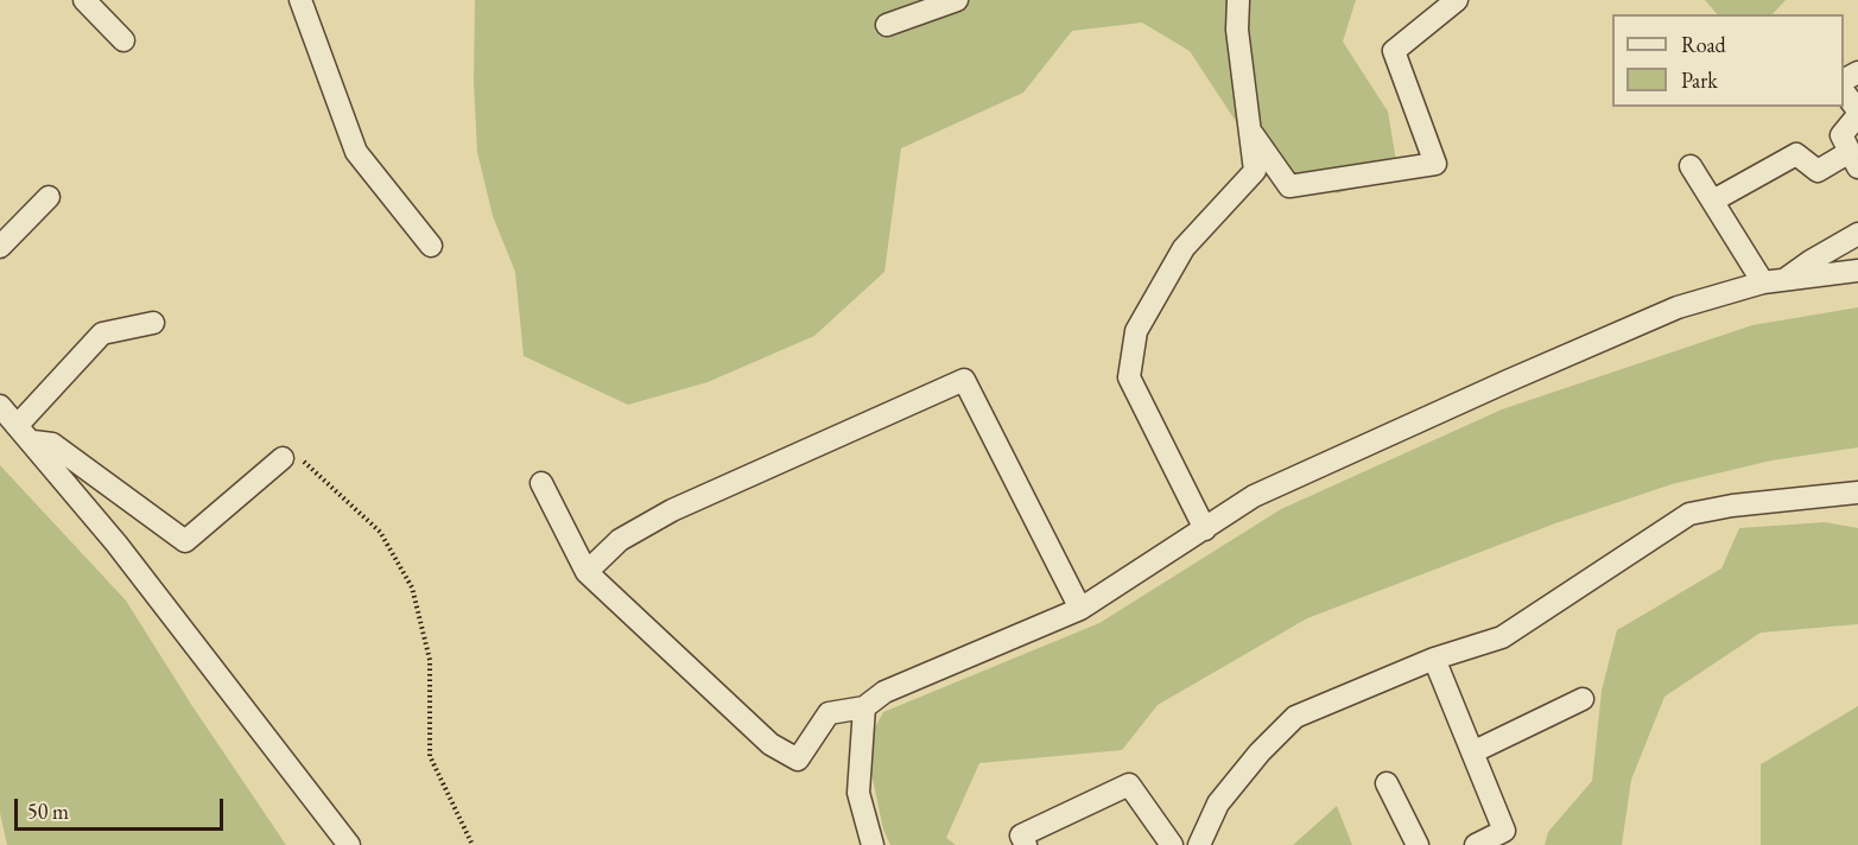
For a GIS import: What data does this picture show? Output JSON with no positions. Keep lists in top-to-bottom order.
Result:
{
  "legend": ["Road", "Park"],
  "scale_bar": "50 m"
}
